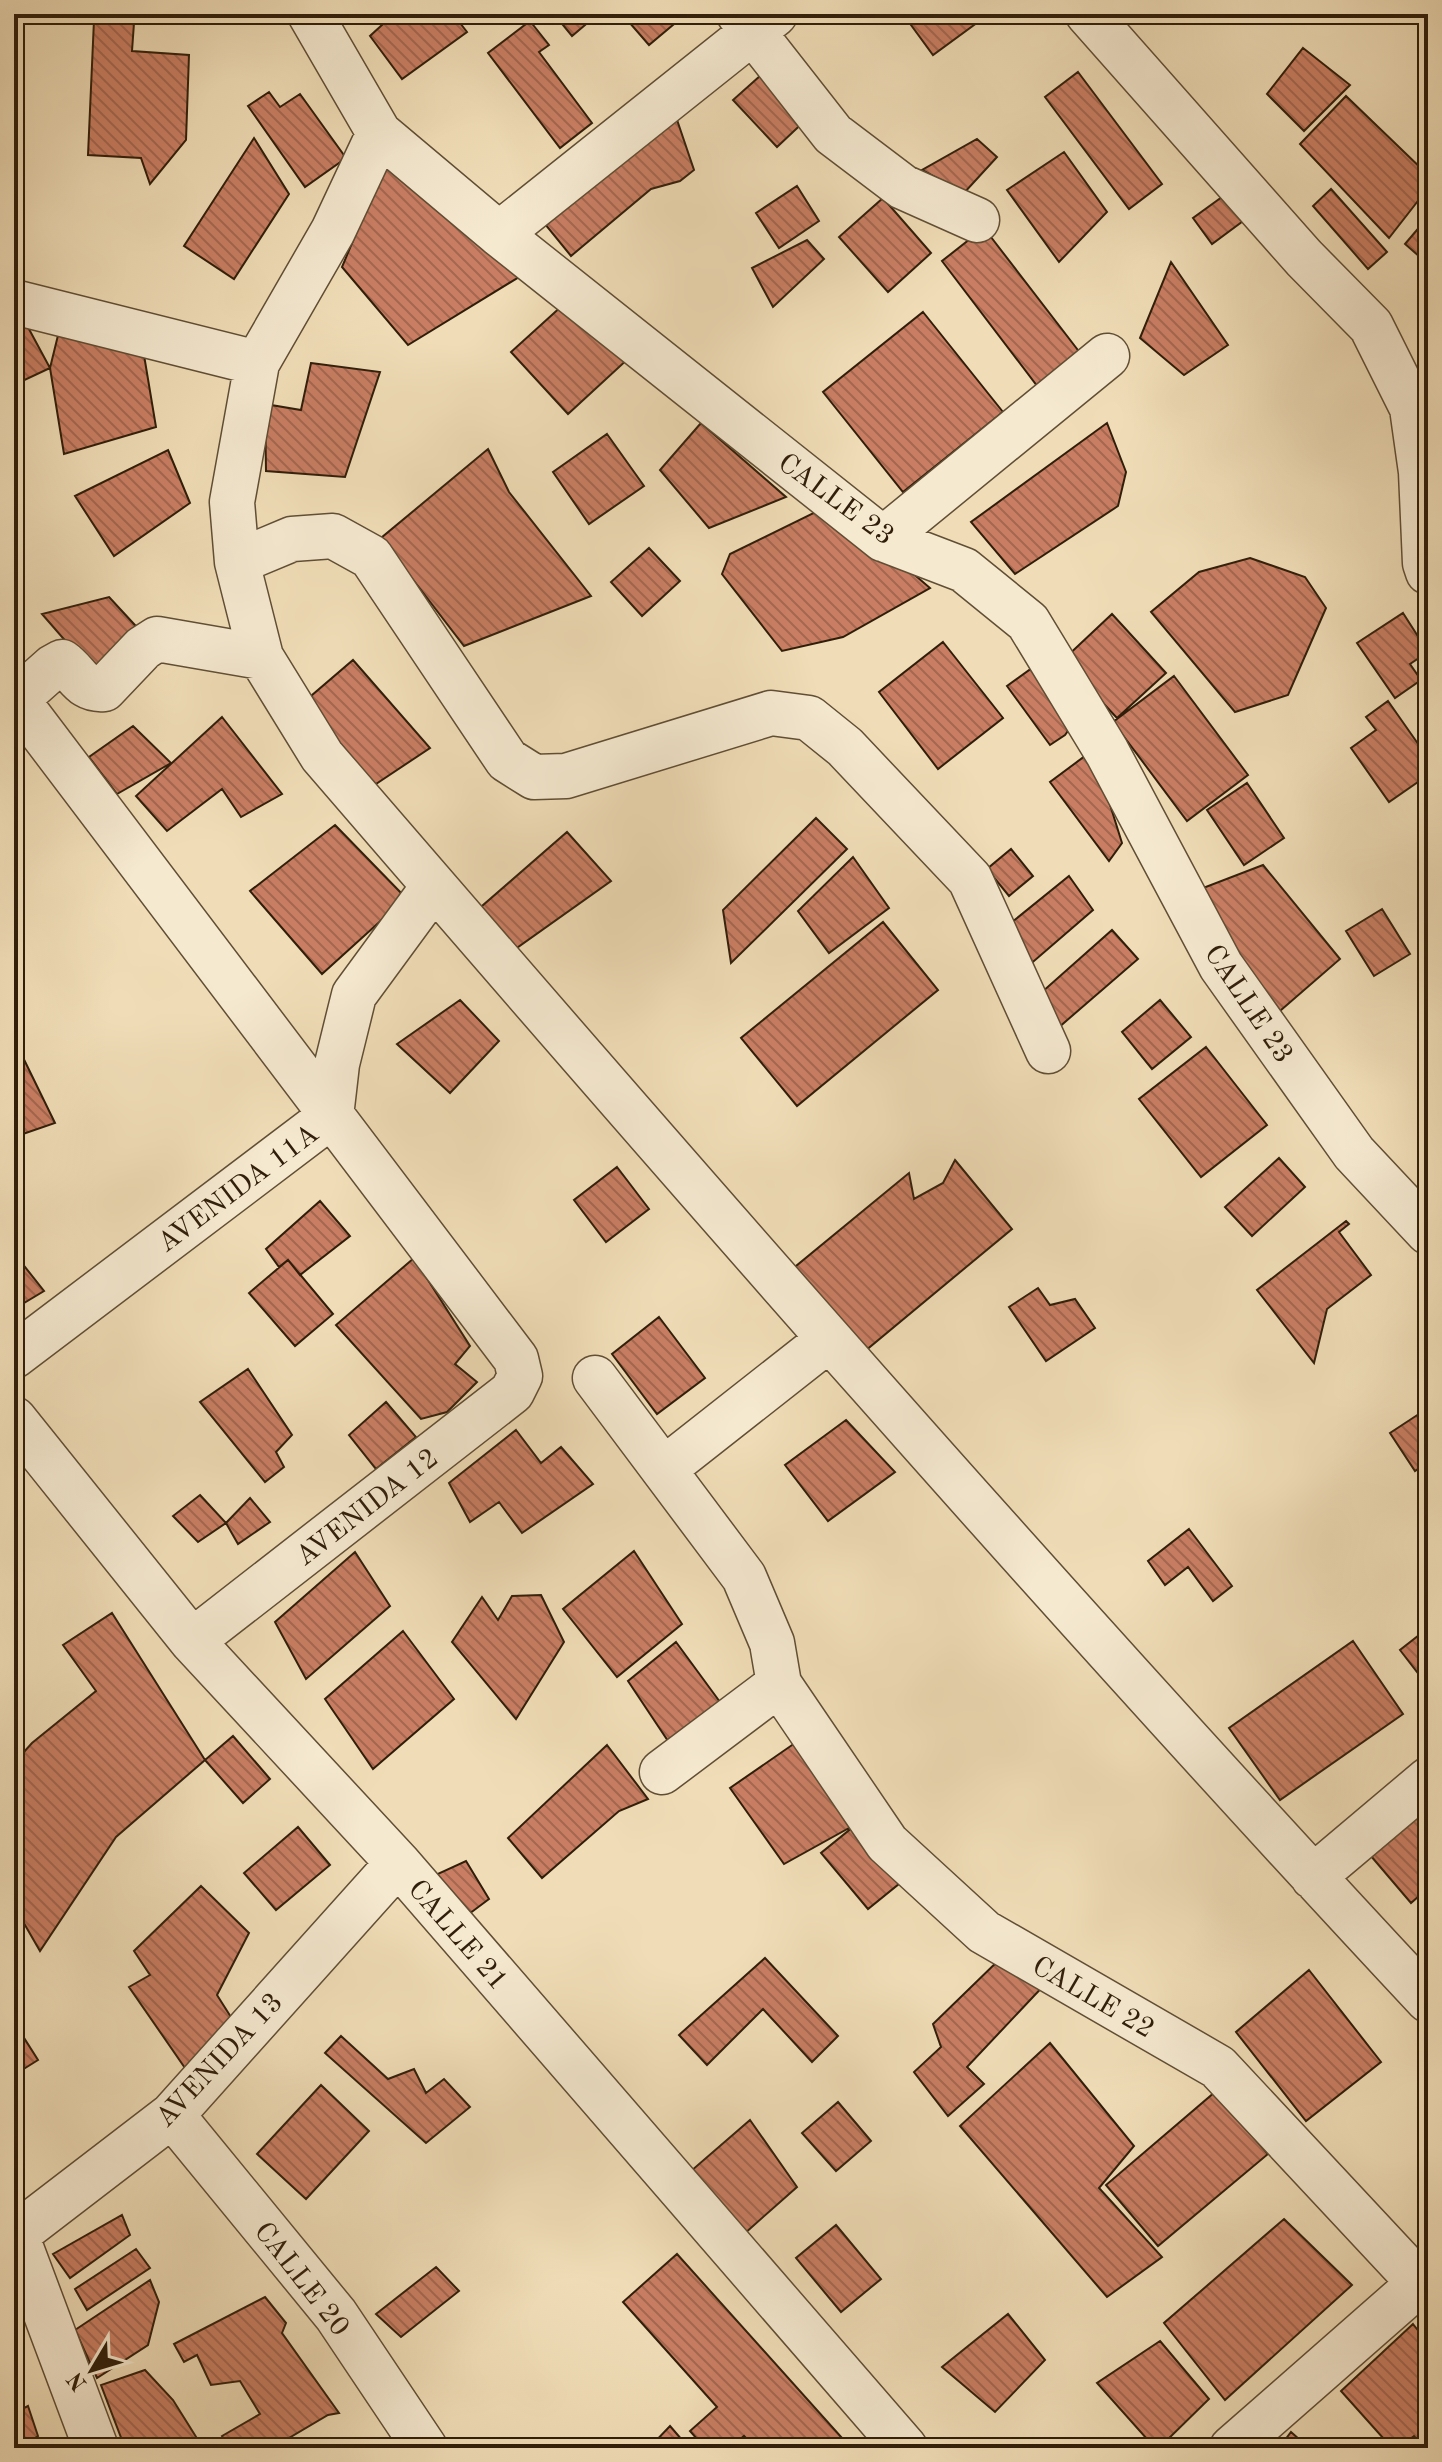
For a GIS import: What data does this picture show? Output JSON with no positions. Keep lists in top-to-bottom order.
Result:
{
  "streets": {
    "street": [
      "CALLE 23",
      "AVENIDA 11A",
      "AVENIDA 12",
      "CALLE 21",
      "CALLE 22",
      "AVENIDA 13",
      "CALLE 20"
    ]
  },
  "crossings": [
    ["AVENIDA 11A", "AVENIDA 12"],
    ["AVENIDA 12", "CALLE 21"],
    ["CALLE 21", "AVENIDA 13"],
    ["AVENIDA 13", "CALLE 20"]
  ],
  "north": "bottom left"
}
